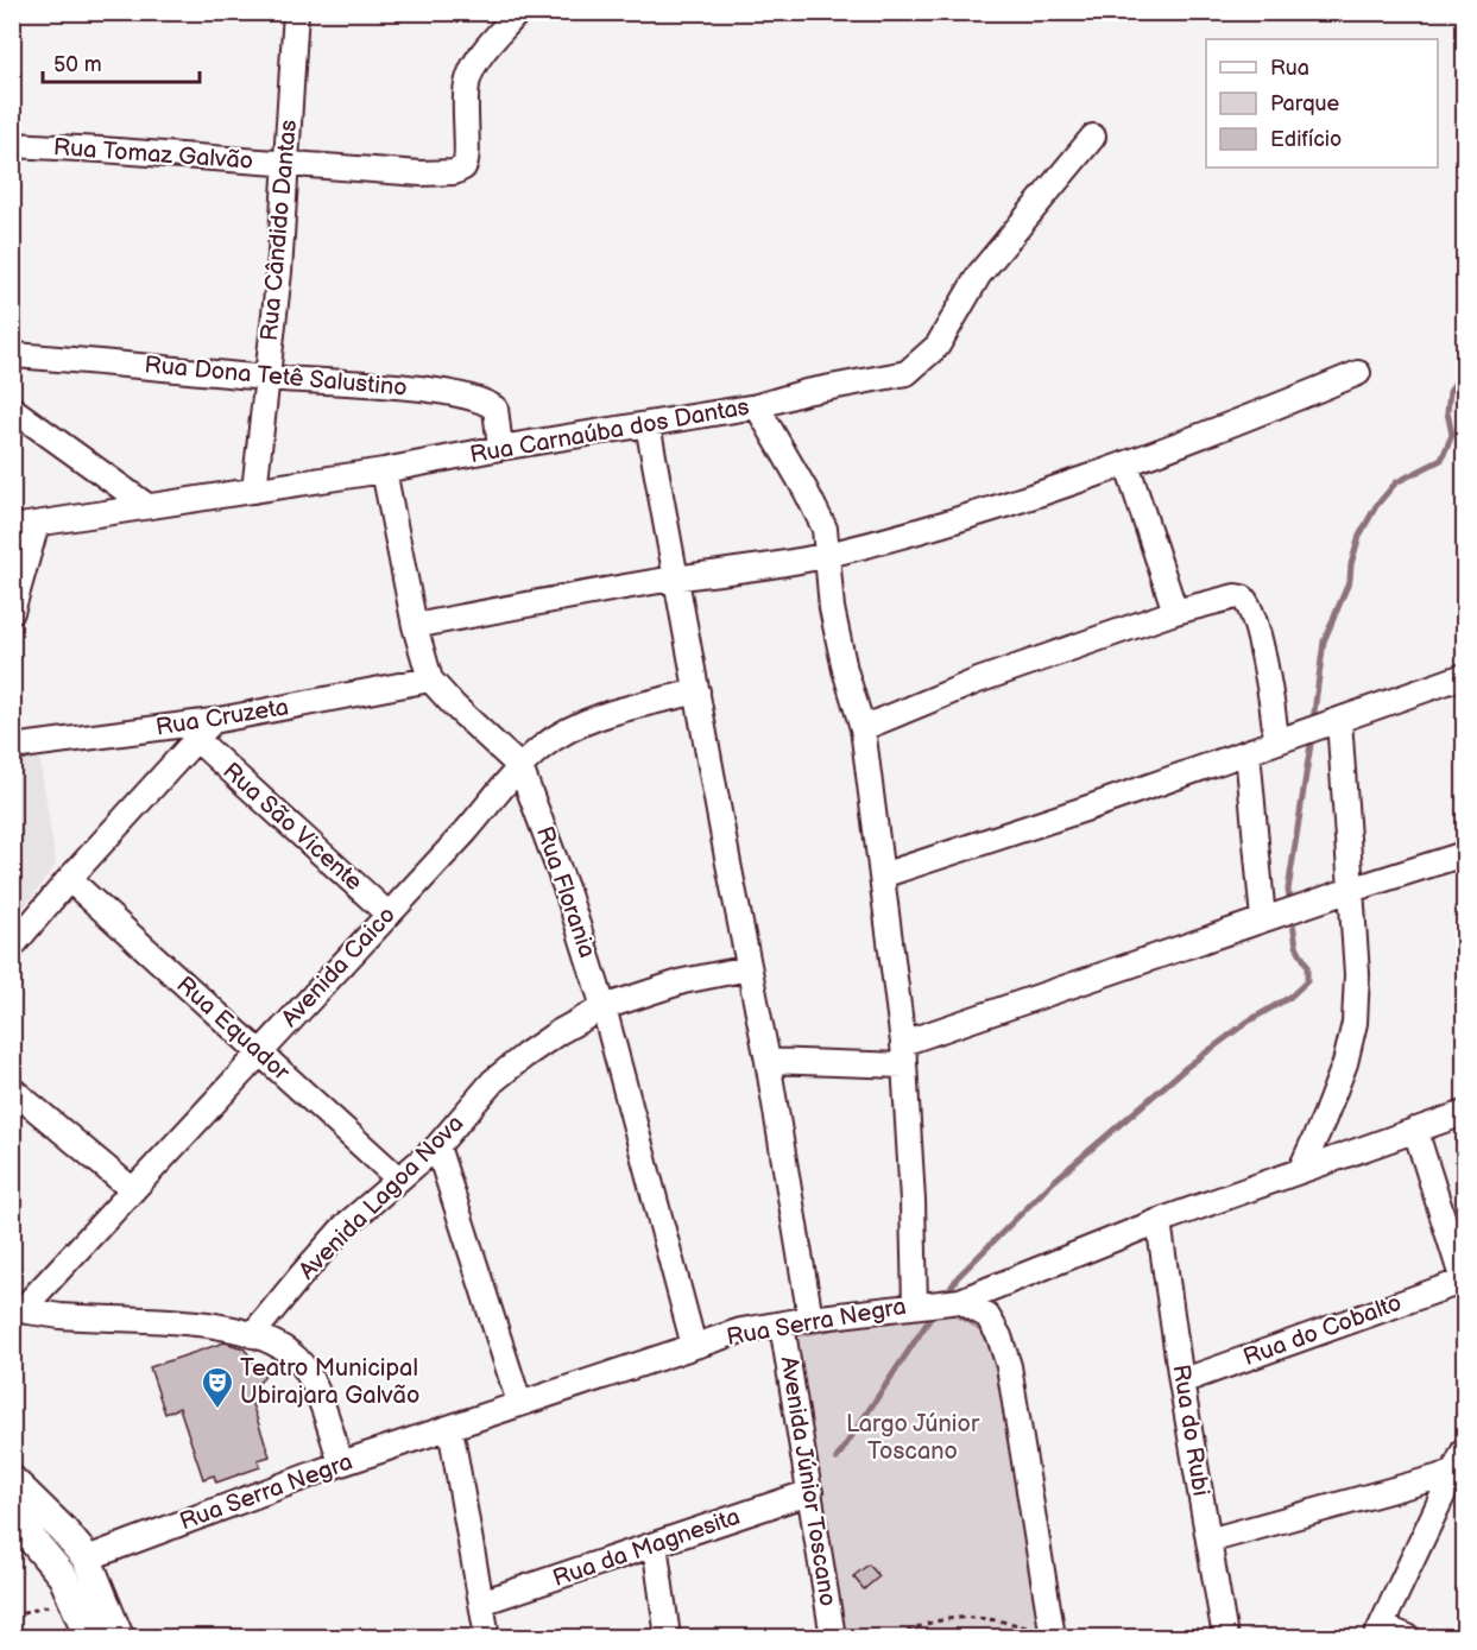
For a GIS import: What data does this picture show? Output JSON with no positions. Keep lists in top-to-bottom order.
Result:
{
  "streets": {
    "street": [
      "Rua Tomaz Galvão",
      "Rua Cândido Dantas",
      "Rua Dona Tetê Salustino",
      "Rua Carnaúba dos Dantas",
      "Rua Cruzeta",
      "Rua São Vicente",
      "Rua Florania",
      "Avenida Caico",
      "Rua Equador",
      "Avenida Lagoa Nova",
      "Rua Serra Negra",
      "Rua do Cobalto",
      "Rua do Rubi",
      "Avenida Júnior Toscano",
      "Rua da Magnesita"
    ]
  },
  "crossings": [
    ["Rua Tomaz Galvão", "Rua Cândido Dantas"],
    ["Rua Cândido Dantas", "Rua Dona Tetê Salustino"],
    ["Rua Cândido Dantas", "Rua Carnaúba dos Dantas"],
    ["Rua Dona Tetê Salustino", "Rua Carnaúba dos Dantas"],
    ["Rua Carnaúba dos Dantas", "Rua Florania"],
    ["Rua Cruzeta", "Rua Florania"],
    ["Rua São Vicente", "Avenida Caico"],
    ["Rua Florania", "Avenida Caico"],
    ["Rua Florania", "Avenida Lagoa Nova"],
    ["Rua Florania", "Rua Serra Negra"],
    ["Avenida Caico", "Rua Equador"],
    ["Rua Equador", "Avenida Lagoa Nova"],
    ["Rua Serra Negra", "Rua do Rubi"],
    ["Rua Serra Negra", "Avenida Júnior Toscano"],
    ["Rua do Cobalto", "Rua do Rubi"],
    ["Avenida Júnior Toscano", "Rua da Magnesita"]
  ],
  "parks": ["Largo Júnior Toscano"],
  "places": {
    "theatre": ["Teatro Municipal Ubirajara Galvão"]
  },
  "legend": ["Rua", "Parque", "Edifício"],
  "scale_bar": "50 m"
}
